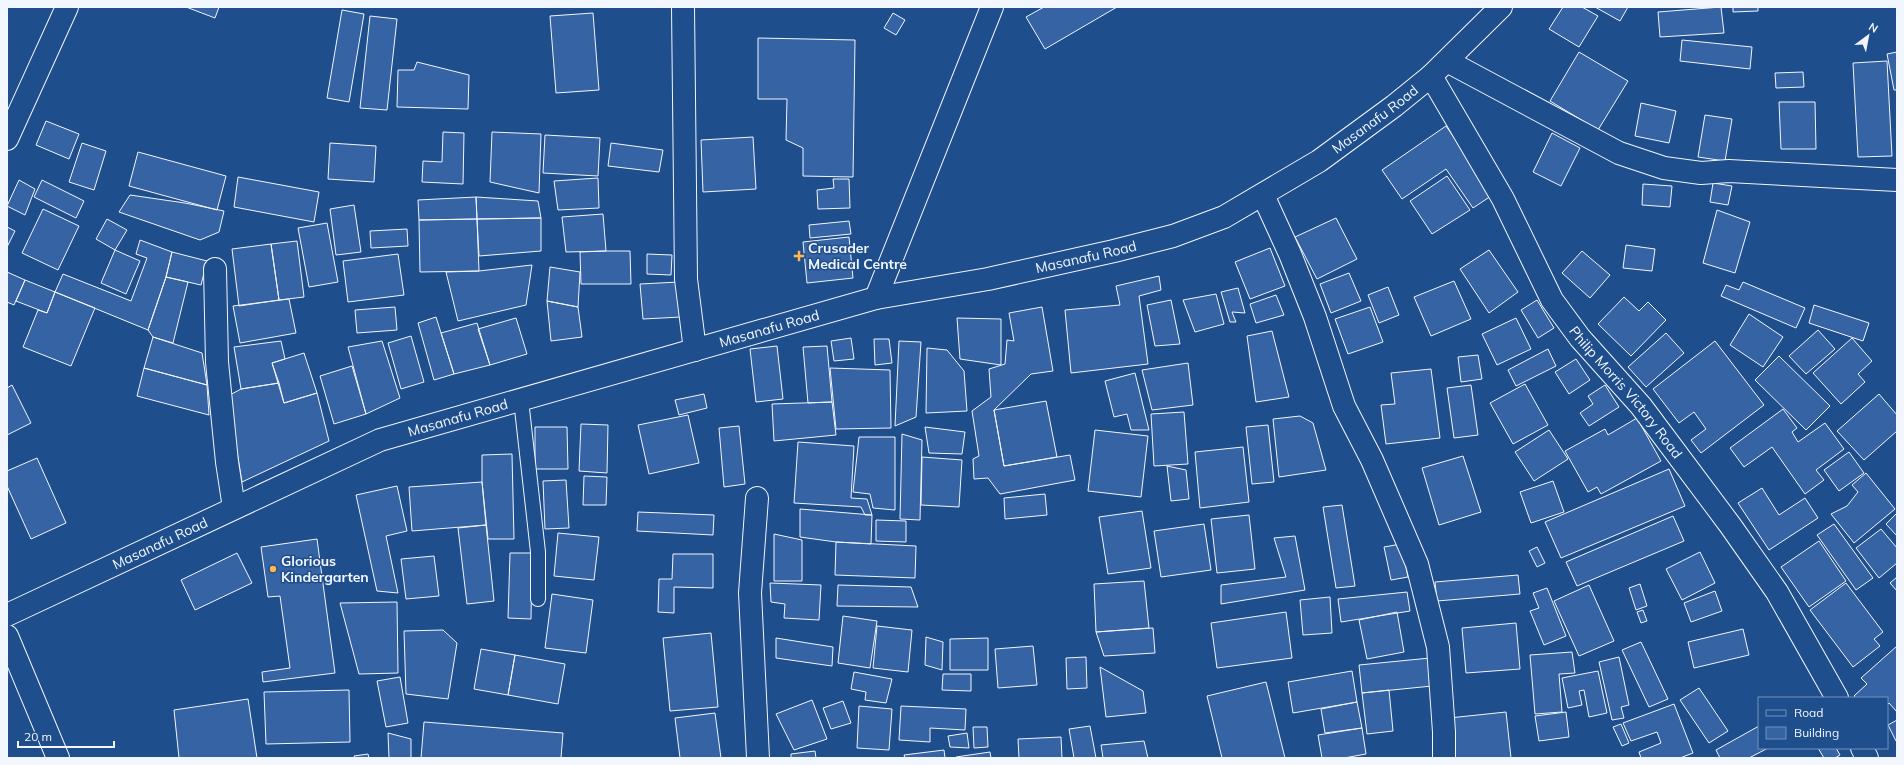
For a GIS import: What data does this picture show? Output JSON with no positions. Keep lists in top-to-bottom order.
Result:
{
  "streets": {
    "street": ["Masanafu Road", "Philip Morris Victory Road"]
  },
  "crossings": [
    ["Masanafu Road", "Philip Morris Victory Road"]
  ],
  "places": {
    "health": ["Crusader Medical Centre"],
    "other": ["Glorious Kindergarten"]
  },
  "legend": ["Road", "Building"],
  "scale_bar": "20 m",
  "north": "top right"
}
